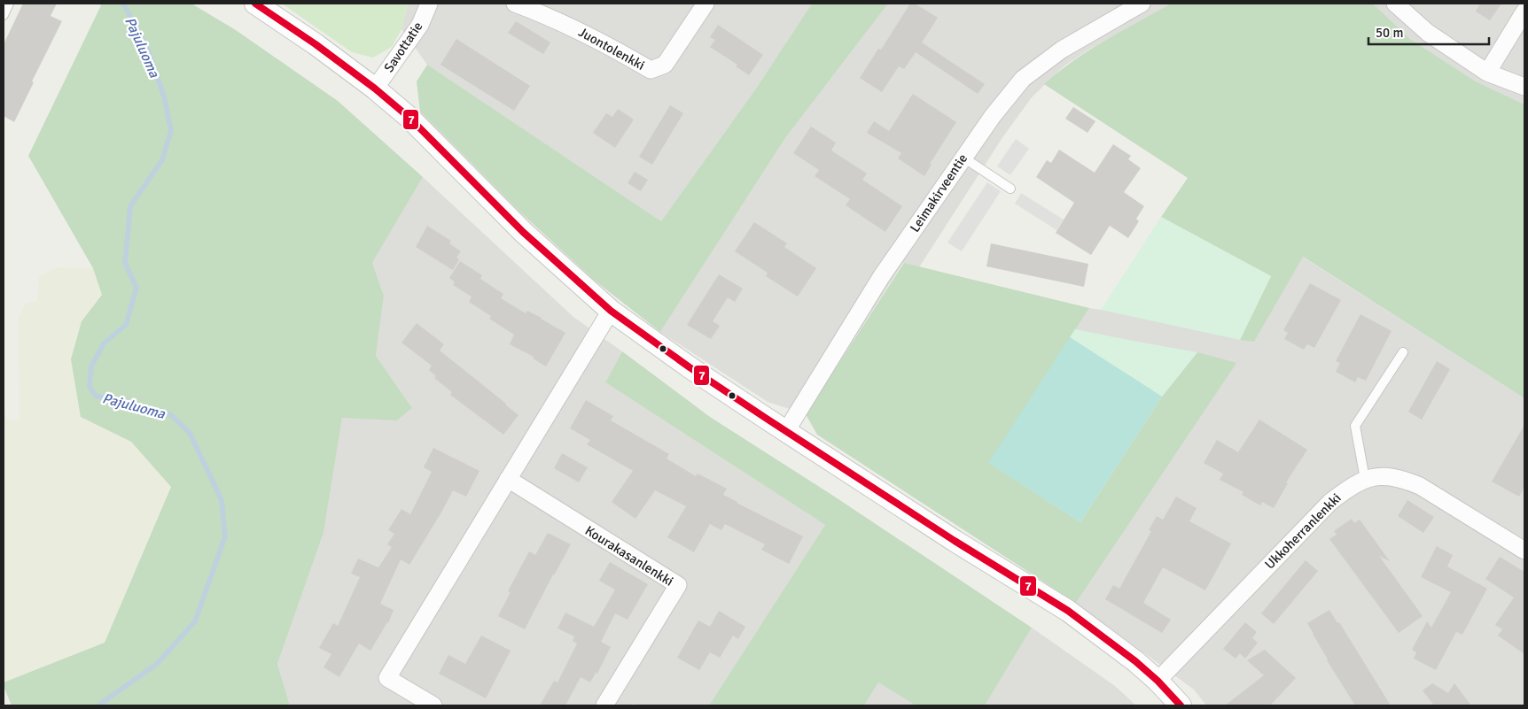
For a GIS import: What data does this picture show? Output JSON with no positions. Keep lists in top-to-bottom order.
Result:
{
  "streets": {
    "street": [
      "Savottatie",
      "Juontolenkki",
      "Leimakirveentie",
      "Ukkoherranlenkki",
      "Kourakasanlenkki"
    ]
  },
  "water": ["Pajuluoma"],
  "lines": ["transit line 7"],
  "scale_bar": "50 m"
}
